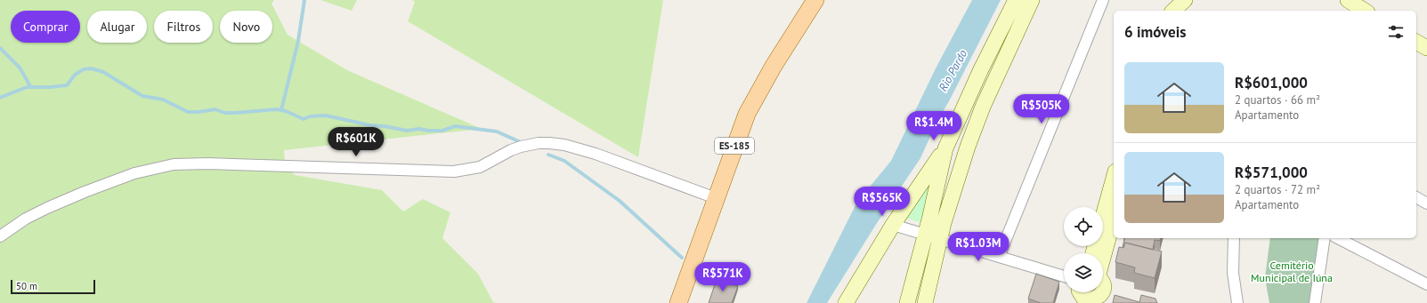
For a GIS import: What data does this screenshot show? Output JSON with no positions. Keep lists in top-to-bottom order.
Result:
{
  "streets": {
    "main road": ["ES-185"]
  },
  "water": ["Rio Pardo"],
  "parks": ["Cemitério Municipal de Iúna"],
  "scale_bar": "50 m",
  "page": {
    "chip": [
      "Comprar",
      "Alugar",
      "Filtros",
      "Novo"
    ],
    "heading": "6 imóveis",
    "list": [
      {
        "name": "R$601,000",
        "note": "2 quartos · 66 m² · Apartamento"
      },
      {
        "name": "R$571,000",
        "note": "2 quartos · 72 m² · Apartamento"
      }
    ],
    "price": [
      "R$505K",
      "R$1.4M",
      "R$601K",
      "R$565K",
      "R$1.03M",
      "R$571K"
    ],
    "scale": "50 m"
  }
}
